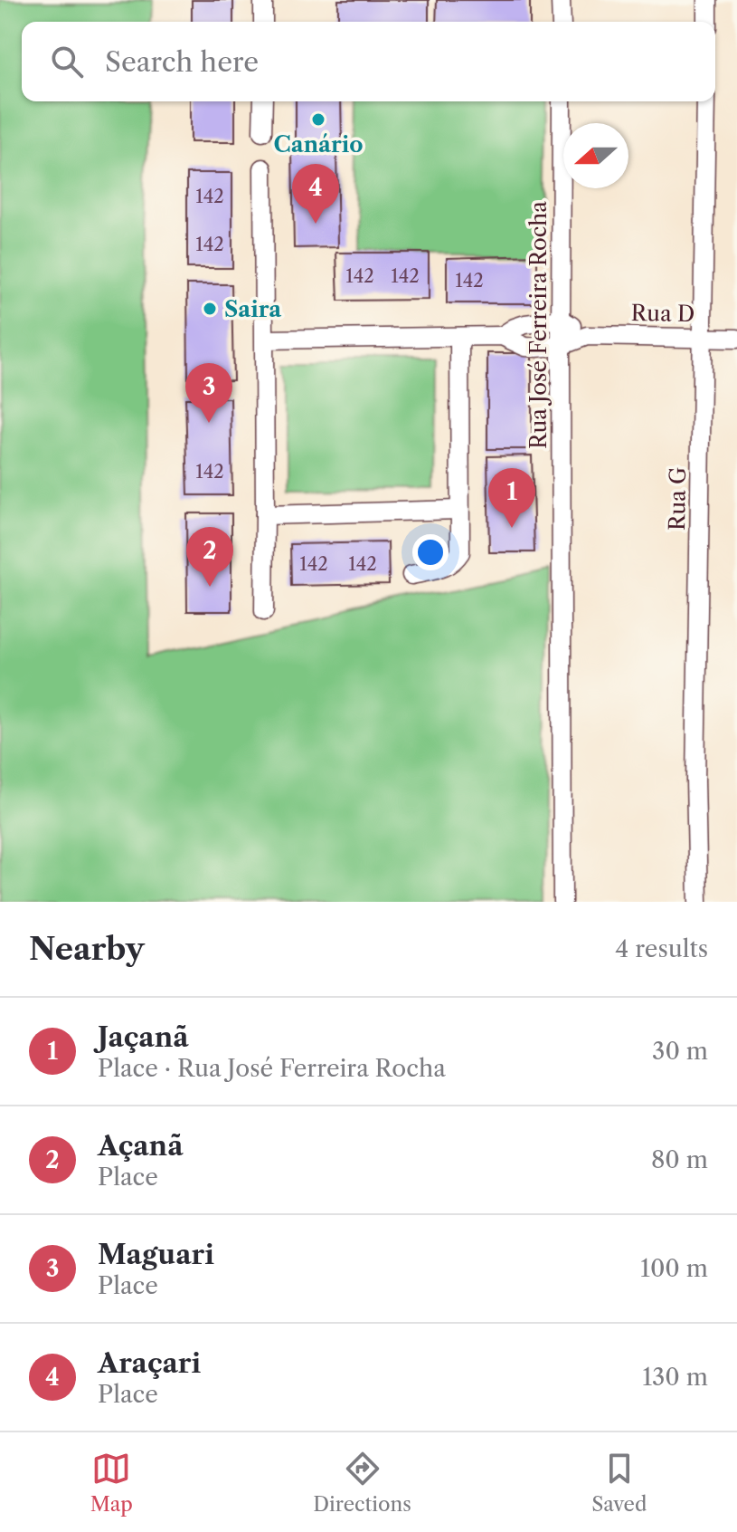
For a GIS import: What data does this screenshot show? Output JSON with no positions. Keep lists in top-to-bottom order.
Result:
{
  "streets": {
    "street": ["Rua D", "Rua José Ferreira Rocha", "Rua G"]
  },
  "crossings": [
    ["Rua D", "Rua José Ferreira Rocha"],
    ["Rua D", "Rua G"]
  ],
  "places": ["Canário", "Saira"],
  "house_numbers": [
    "142",
    "142",
    "142",
    "142",
    "142",
    "142",
    "142",
    "142"
  ],
  "north": "left",
  "page": {
    "search": "Search here",
    "pins": [
      "4",
      "3",
      "1",
      "2"
    ],
    "heading": ["Nearby", "4 results"],
    "list": [
      {
        "mark": "1",
        "name": "Jaçanã",
        "note": "Place · Rua José Ferreira Rocha",
        "value": "30 m"
      },
      {
        "mark": "2",
        "name": "Açanã",
        "note": "Place",
        "value": "80 m"
      },
      {
        "mark": "3",
        "name": "Maguari",
        "note": "Place",
        "value": "100 m"
      },
      {
        "mark": "4",
        "name": "Araçari",
        "note": "Place",
        "value": "130 m"
      }
    ],
    "nav": ["Map", "Directions", "Saved"]
  }
}
